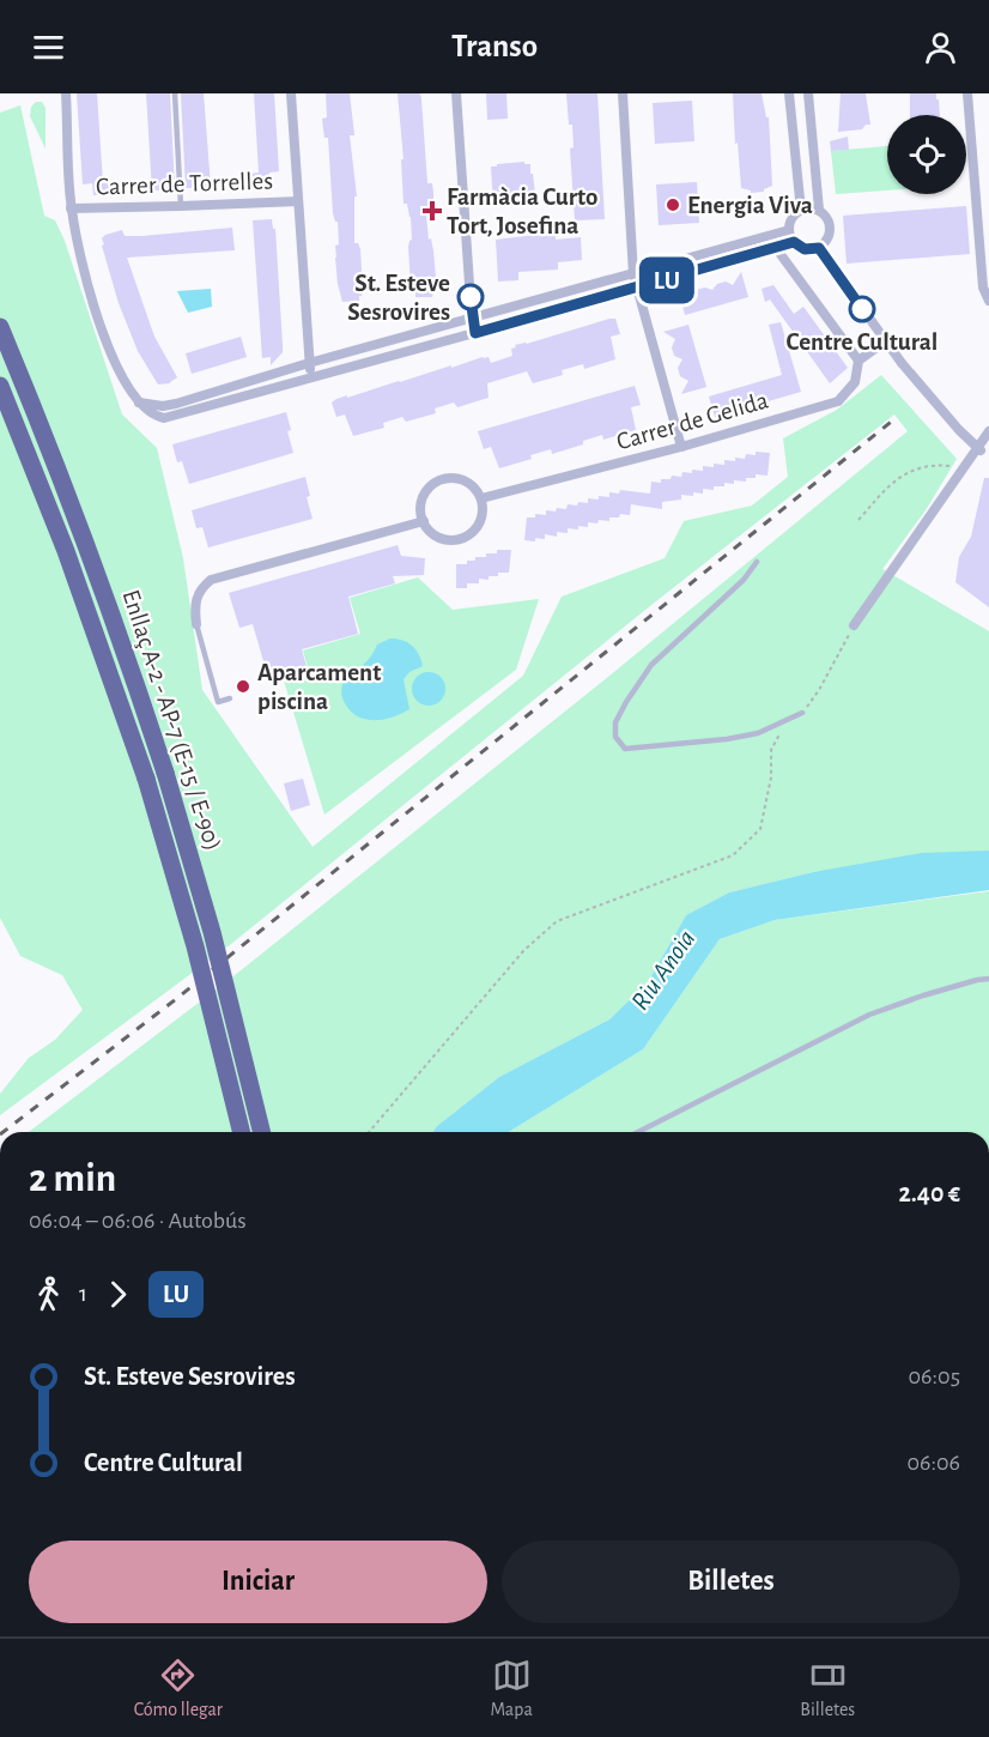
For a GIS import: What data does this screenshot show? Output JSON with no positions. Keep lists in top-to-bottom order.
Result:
{
  "streets": {
    "highway": ["Enllaç A-2 - AP-7 (E-15 / E-90)"],
    "street": ["Carrer de Torrelles", "Carrer de Gelida"]
  },
  "water": ["Riu Anoia"],
  "places": {
    "other": [
      "Energia Viva",
      "St. Esteve Sesrovires",
      "Centre Cultural",
      "Aparcament piscina"
    ],
    "health": ["Farmàcia Curto Tort, Josefina"]
  },
  "lines": ["bus line LU"],
  "page": {
    "header": "Transo",
    "on_map": "LU",
    "heading": ["2 min", "06:04 – 06:06 · Autobús", "2.40 €"],
    "legs": ["1", "LU"],
    "list": [
      {
        "name": "St. Esteve Sesrovires",
        "value": "06:05"
      },
      {
        "name": "Centre Cultural",
        "value": "06:06"
      }
    ],
    "buttons": ["Iniciar", "Billetes"],
    "tabs": ["Cómo llegar", "Mapa", "Billetes"]
  }
}
